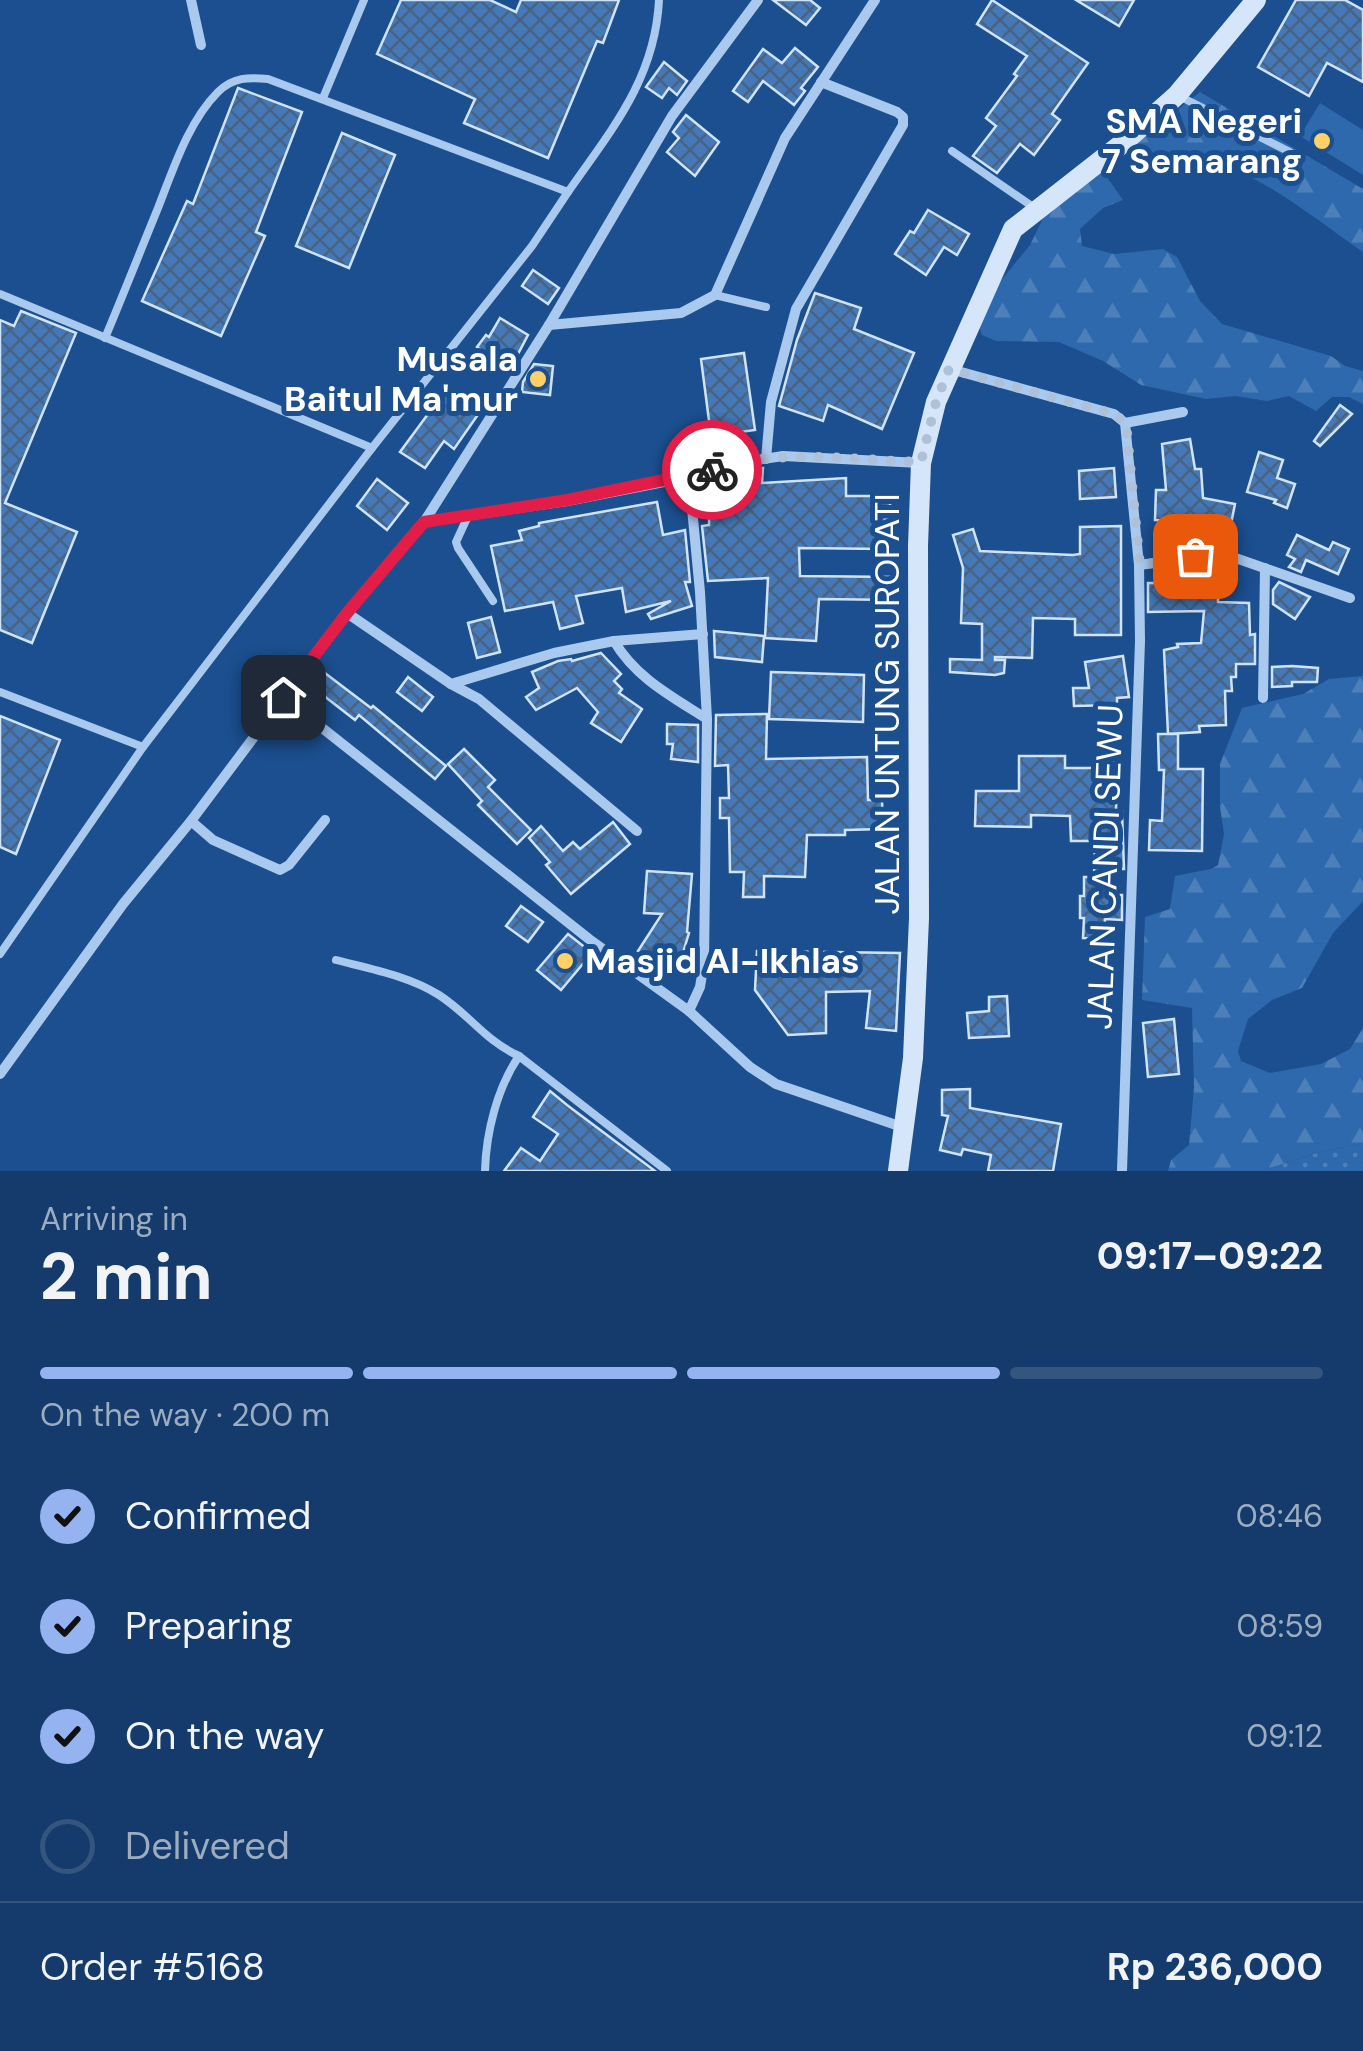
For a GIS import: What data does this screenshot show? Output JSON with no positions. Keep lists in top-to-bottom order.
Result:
{
  "streets": {
    "main road": ["JALAN UNTUNG SUROPATI"],
    "street": ["JALAN CANDI SEWU"]
  },
  "places": ["SMA Negeri 7 Semarang", "Musala Baitul Ma'mur", "Masjid Al-Ikhlas"],
  "page": {
    "heading": ["2 min", "Arriving in", "09:17–09:22"],
    "panel": ["Order #5168", "Rp 236,000"],
    "bar": "On the way · 200 m",
    "list": [
      ["Confirmed", "08:46"],
      ["Preparing", "08:59"],
      ["On the way", "09:12"],
      "Delivered"
    ]
  }
}
